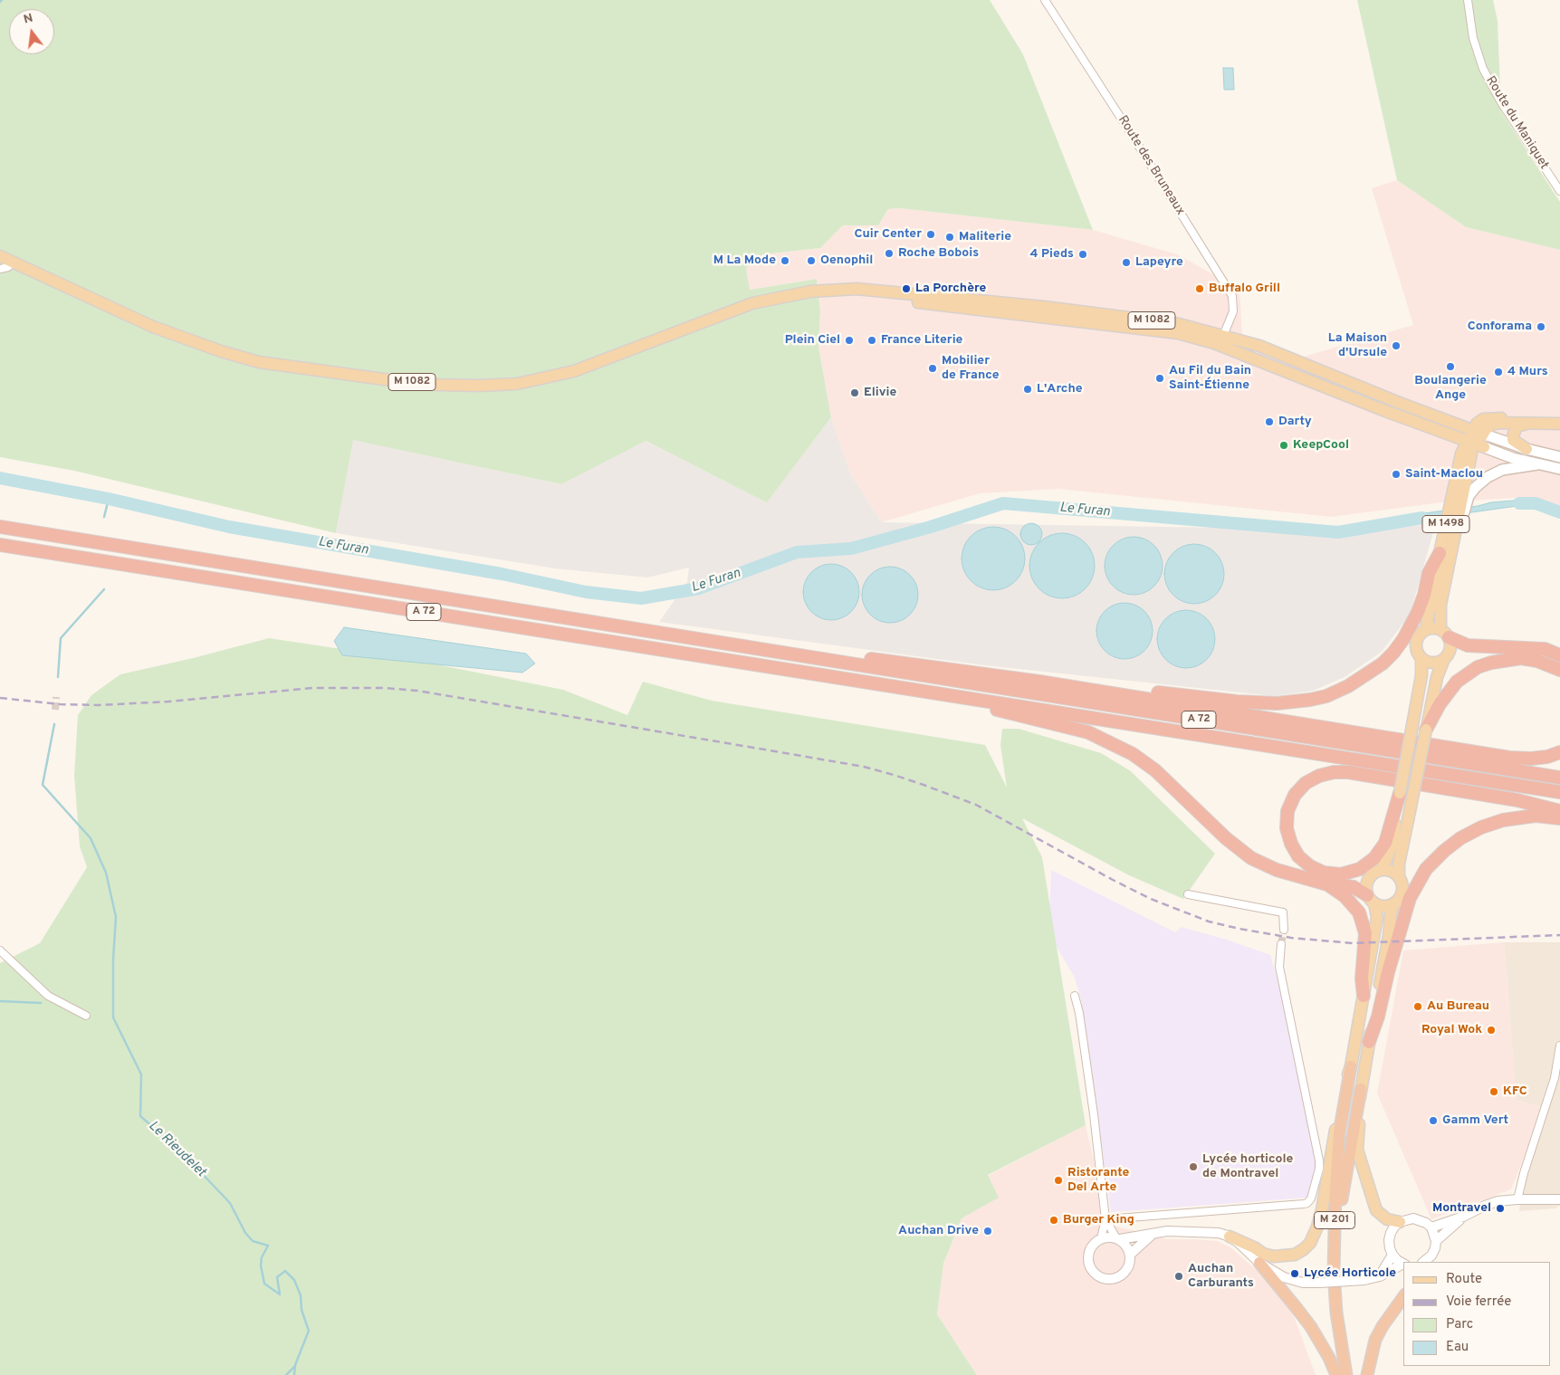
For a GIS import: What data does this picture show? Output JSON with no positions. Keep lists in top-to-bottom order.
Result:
{
  "streets": {
    "highway": ["A 72", "M 201"],
    "main road": ["M 1082", "M 1498"],
    "street": ["Route du Maniquet", "Route des Bruneaux"]
  },
  "crossings": [
    ["Route des Bruneaux", "M 1082"],
    ["M 1082", "M 1498"]
  ],
  "water": ["Le Furan", "Le Rieudelet"],
  "places": [
    "Cuir Center",
    "Maliterie",
    "Roche Bobois",
    "4 Pieds",
    "M La Mode",
    "Oenophil",
    "Lapeyre",
    "La Porchère",
    "Buffalo Grill",
    "Conforama",
    "Plein Ciel",
    "France Literie",
    "La Maison d'Ursule",
    "Boulangerie Ange",
    "Mobilier de France",
    "4 Murs",
    "Au Fil du Bain Saint-Étienne",
    "L'Arche",
    "Elivie",
    "Darty",
    "KeepCool",
    "Saint-Maclou",
    "Au Bureau",
    "Royal Wok",
    "KFC",
    "Gamm Vert",
    "Lycée horticole de Montravel",
    "Ristorante Del Arte",
    "Montravel",
    "Burger King",
    "Auchan Drive",
    "Lycée Horticole",
    "Auchan Carburants"
  ],
  "legend": [
    "Route",
    "Voie ferrée",
    "Parc",
    "Eau"
  ],
  "north": "top"
}
